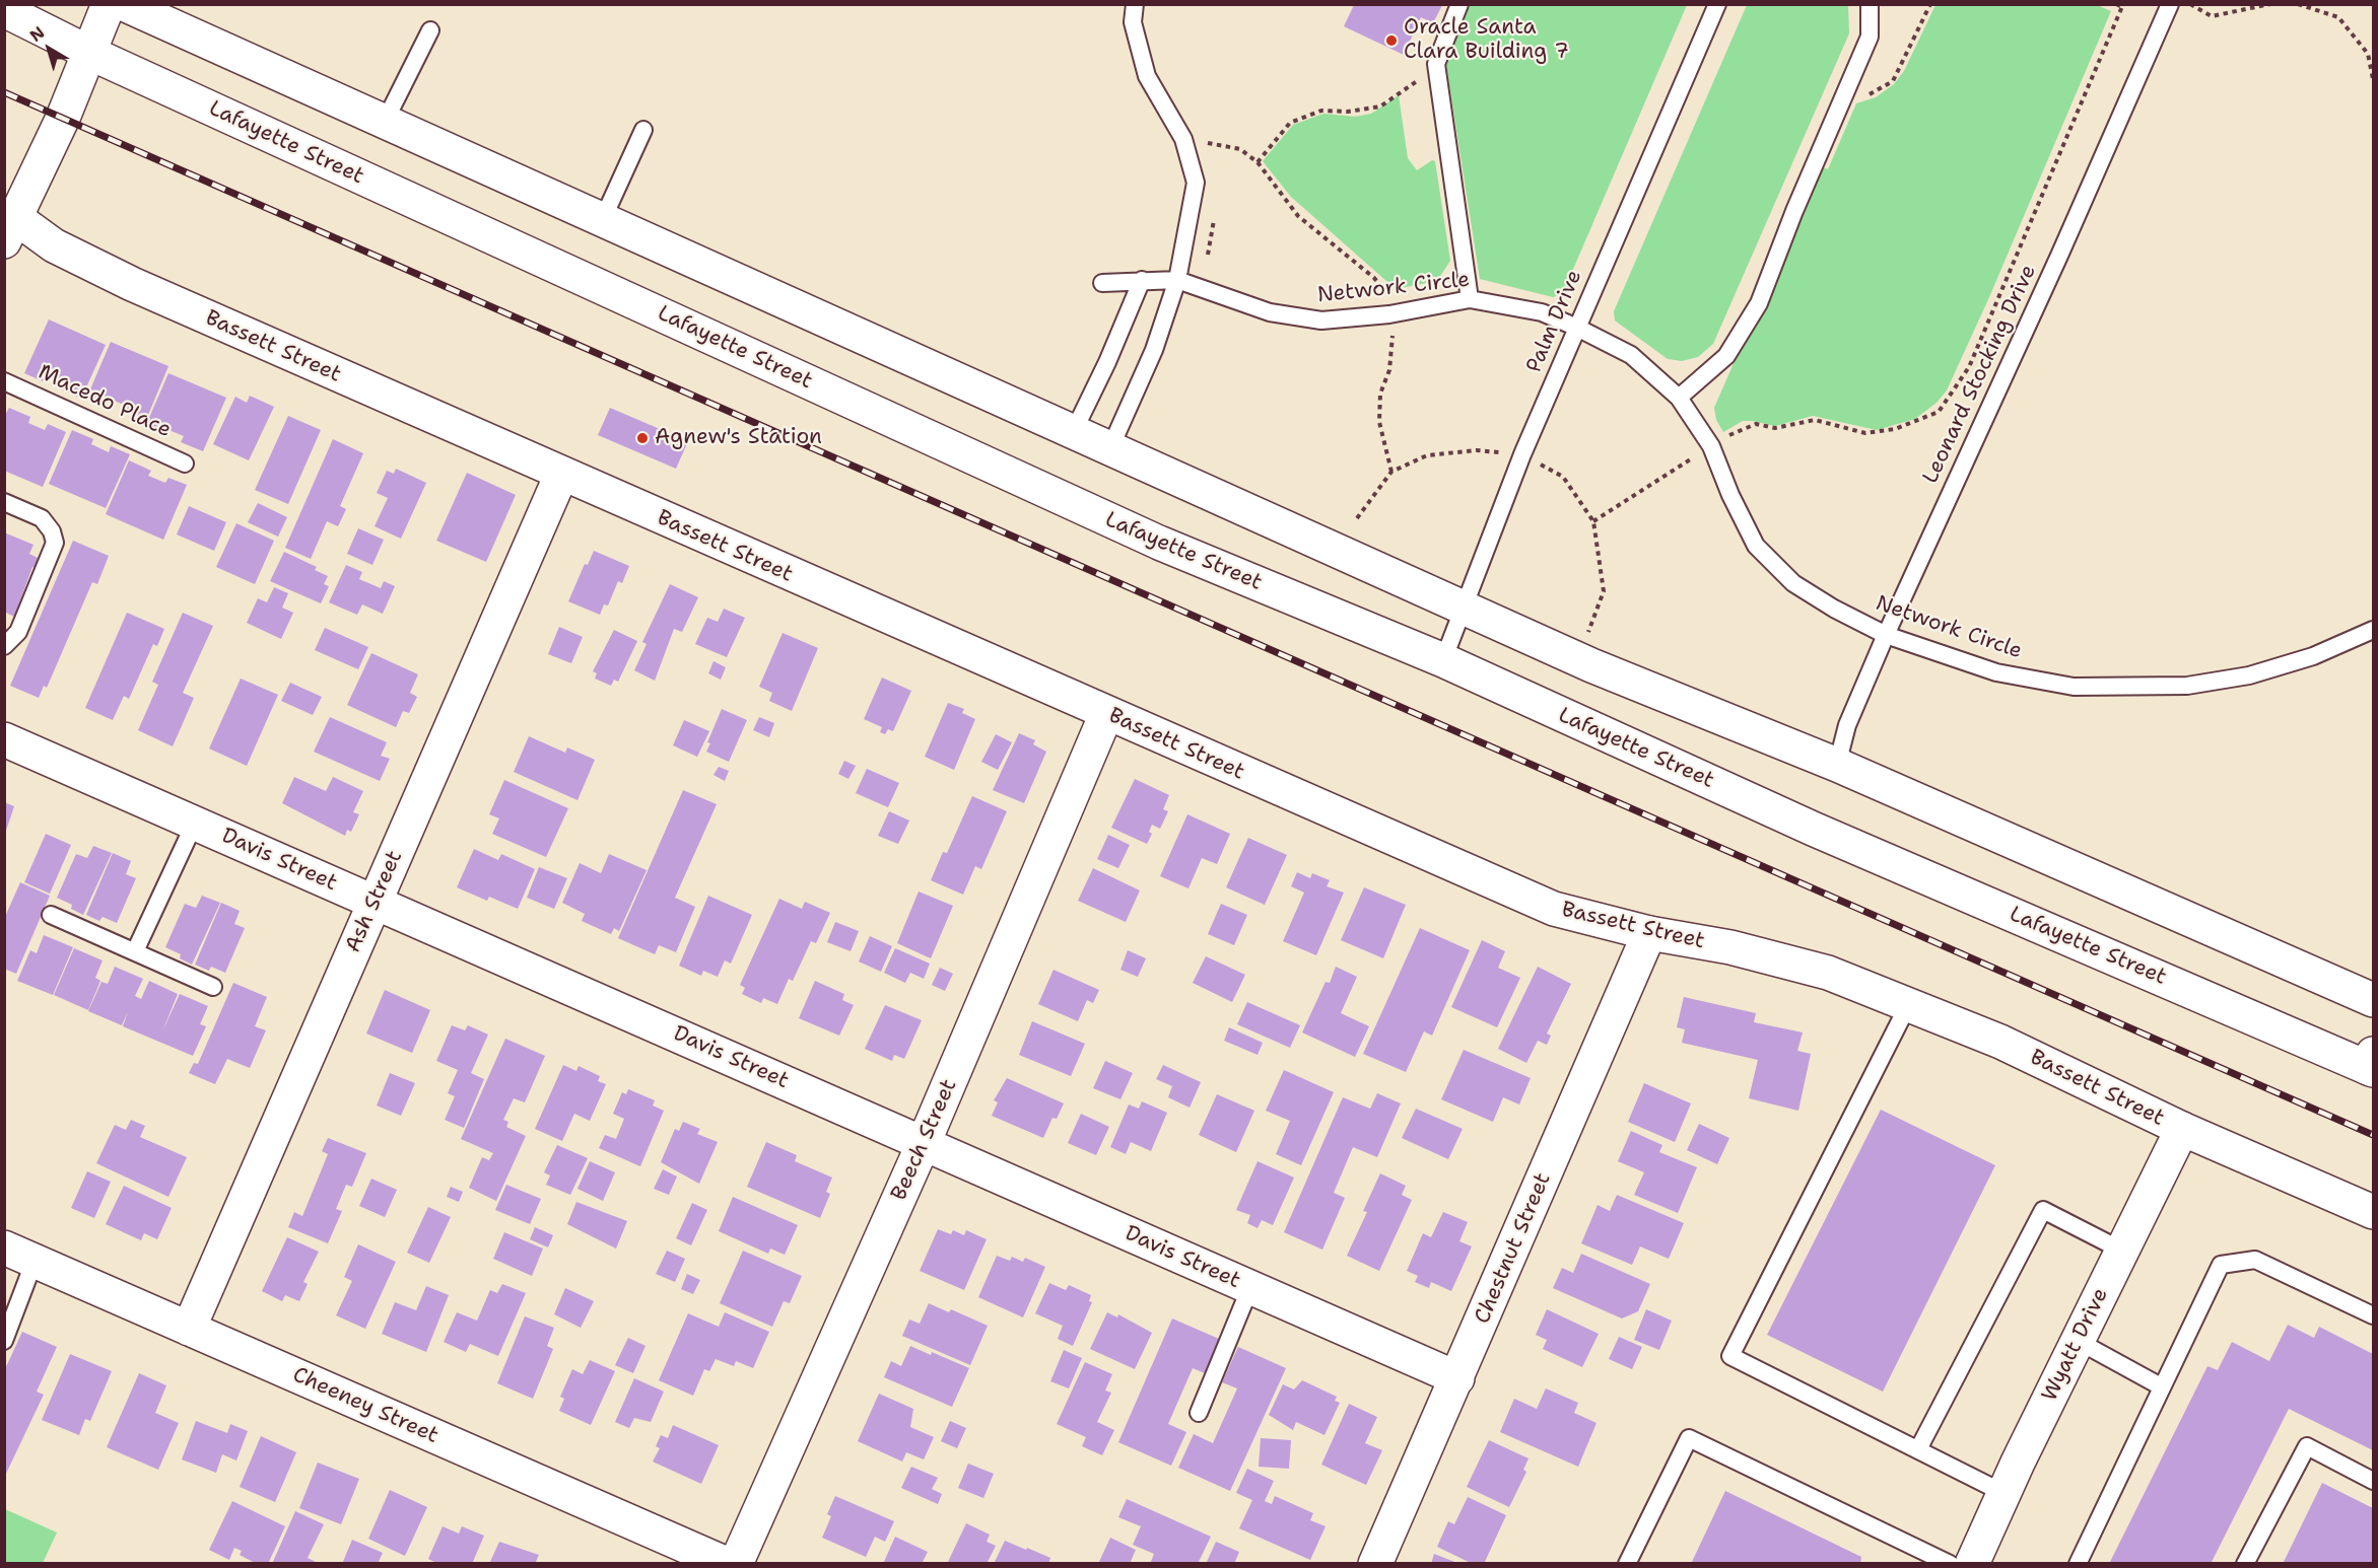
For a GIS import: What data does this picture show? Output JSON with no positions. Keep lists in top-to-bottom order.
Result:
{
  "streets": {
    "street": [
      "Lafayette Street",
      "Bassett Street",
      "Davis Street",
      "Ash Street",
      "Beech Street",
      "Chestnut Street",
      "Wyatt Drive",
      "Cheeney Street"
    ],
    "lane": [
      "Network Circle",
      "Palm Drive",
      "Leonard Stocking Drive",
      "Macedo Place"
    ]
  },
  "crossings": [
    ["Lafayette Street", "Palm Drive"],
    ["Network Circle", "Palm Drive"],
    ["Network Circle", "Leonard Stocking Drive"],
    ["Bassett Street", "Ash Street"],
    ["Bassett Street", "Beech Street"],
    ["Bassett Street", "Chestnut Street"],
    ["Bassett Street", "Wyatt Drive"],
    ["Davis Street", "Ash Street"],
    ["Davis Street", "Beech Street"],
    ["Davis Street", "Chestnut Street"],
    ["Ash Street", "Cheeney Street"]
  ],
  "places": ["Oracle Santa Clara Building 7", "Agnew's Station"],
  "north": "top left"
}
